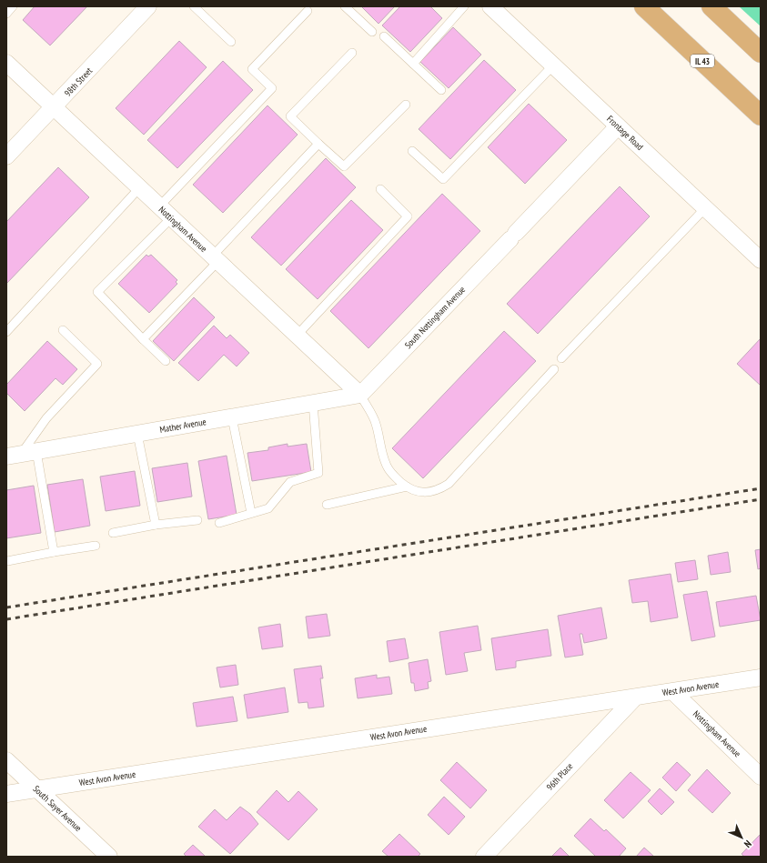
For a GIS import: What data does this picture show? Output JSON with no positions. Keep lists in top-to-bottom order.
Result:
{
  "streets": {
    "main road": ["IL 43"],
    "street": [
      "98th Street",
      "Frontage Road",
      "Nottingham Avenue",
      "South Nottingham Avenue",
      "Mather Avenue",
      "West Avon Avenue",
      "96th Place",
      "South Sayer Avenue"
    ]
  },
  "crossings": [
    ["98th Street", "Nottingham Avenue"],
    ["Frontage Road", "South Nottingham Avenue"],
    ["Nottingham Avenue", "South Nottingham Avenue"],
    ["Nottingham Avenue", "Mather Avenue"],
    ["Nottingham Avenue", "West Avon Avenue"],
    ["South Nottingham Avenue", "Mather Avenue"],
    ["West Avon Avenue", "96th Place"],
    ["West Avon Avenue", "South Sayer Avenue"]
  ],
  "north": "bottom right"
}
